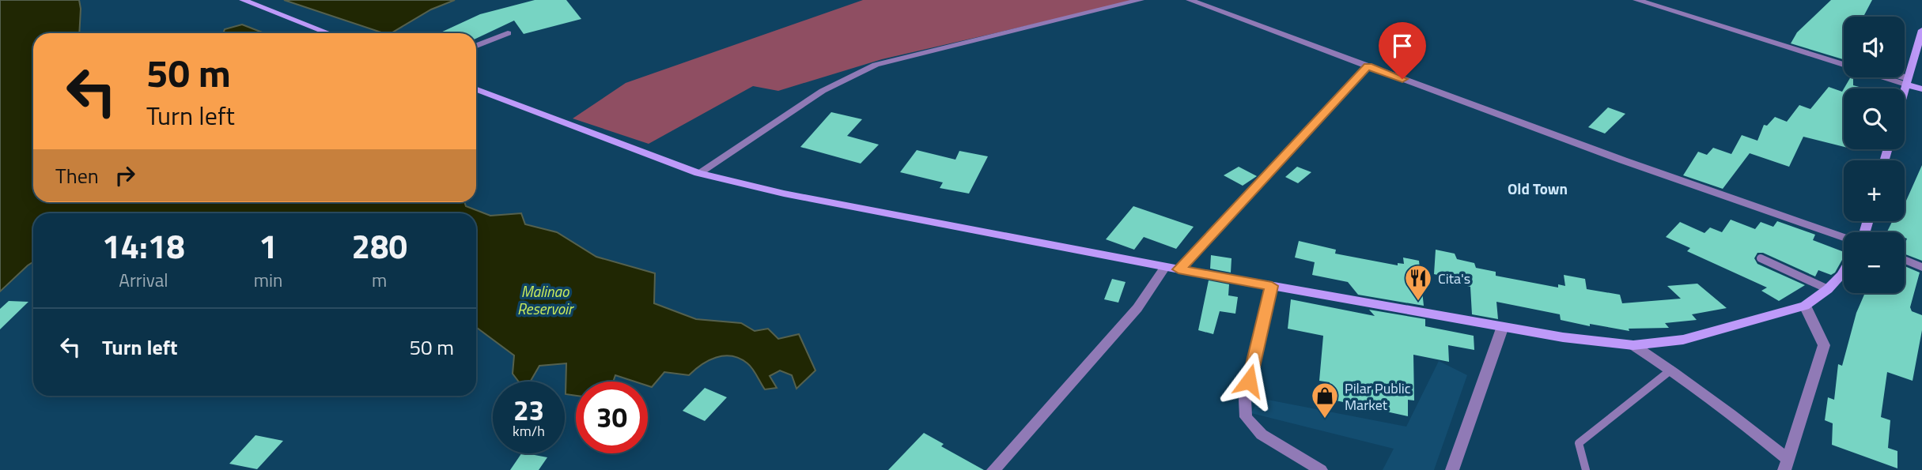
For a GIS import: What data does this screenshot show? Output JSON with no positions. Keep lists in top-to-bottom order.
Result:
{
  "districts": ["Old Town"],
  "water": ["Malinao Reservoir"],
  "places": {
    "restaurant": ["Cita's"],
    "shop": ["Pilar Public Market"]
  },
  "page": {
    "map_buttons": ["+", "−"],
    "turn": ["50 m", "Turn left"],
    "then": "Then",
    "eta": [
      "14:18",
      "Arrival",
      "1",
      "min",
      "280",
      "m"
    ],
    "list": [
      {
        "name": "Turn left",
        "value": "50 m"
      }
    ],
    "speed": "23 km/h",
    "limit": "30"
  }
}
